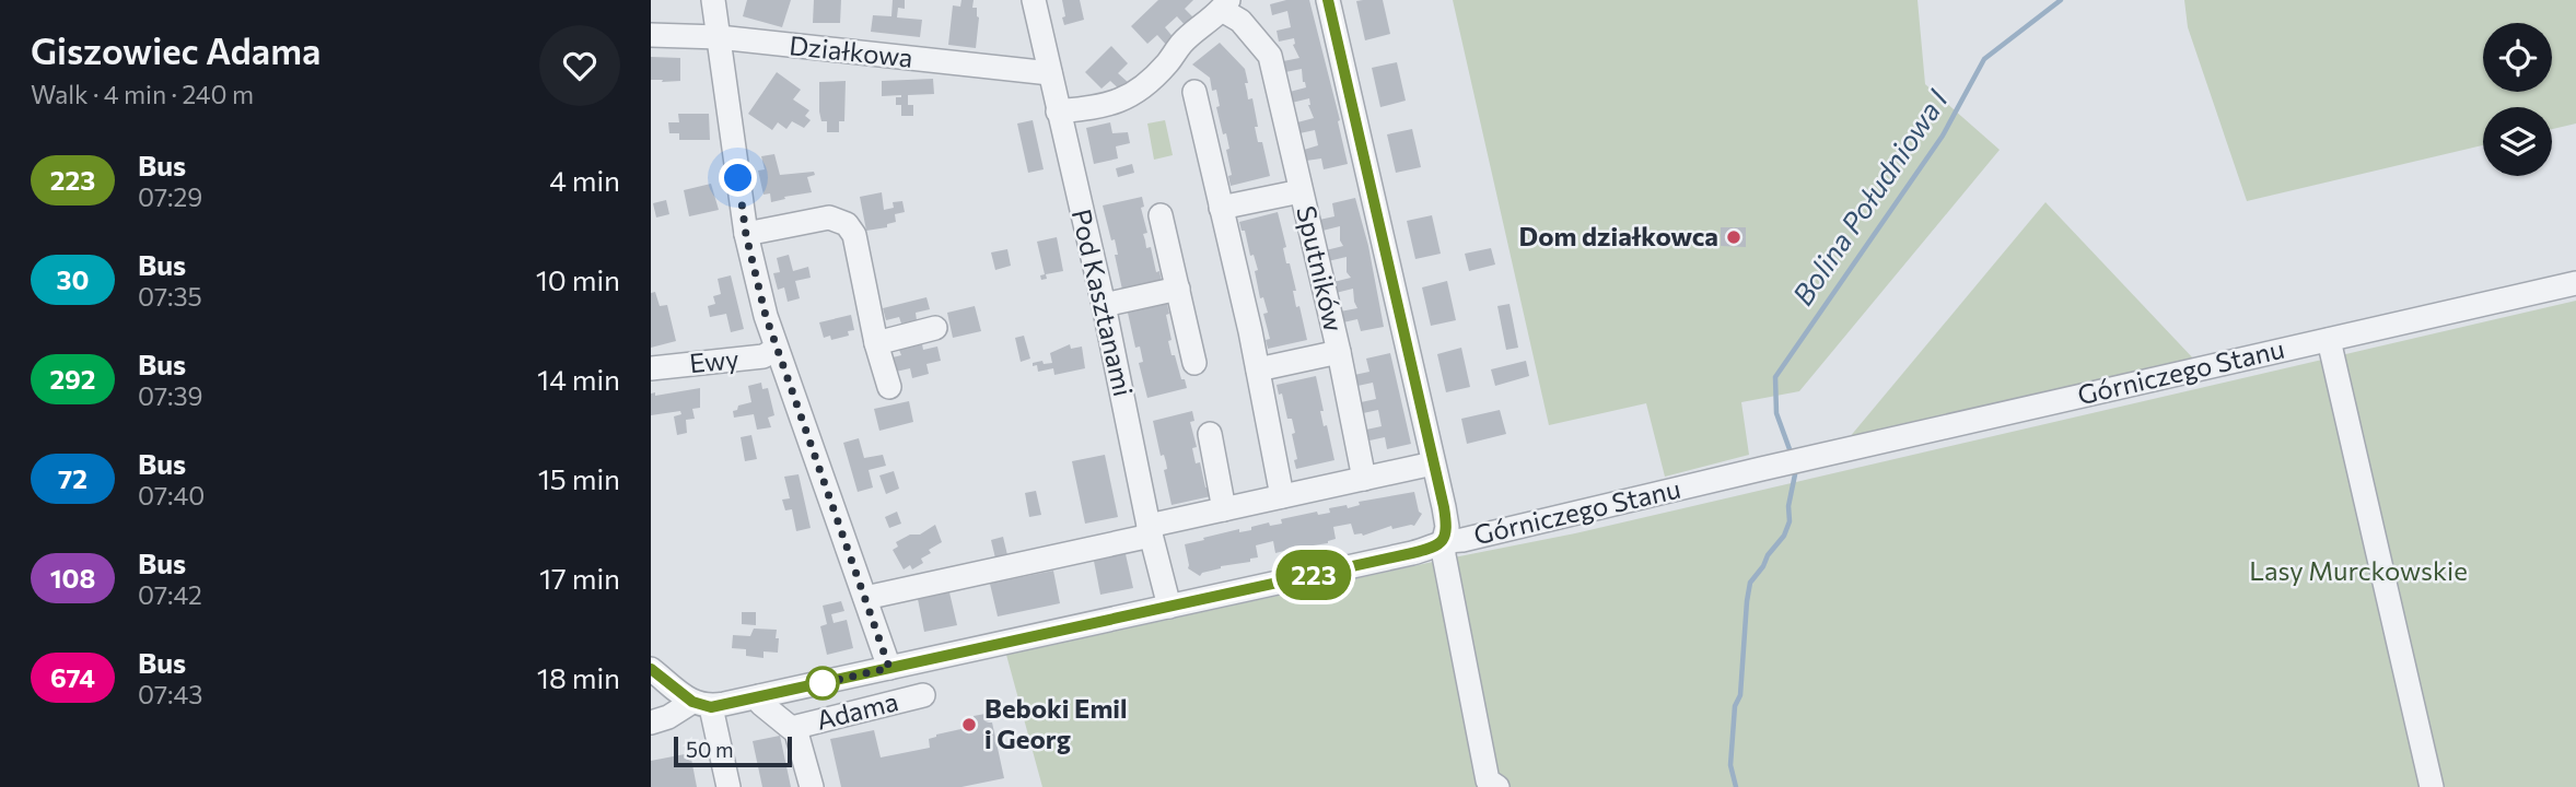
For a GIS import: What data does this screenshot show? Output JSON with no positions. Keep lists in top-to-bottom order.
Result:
{
  "streets": {
    "street": [
      "Działkowa",
      "Sputników",
      "Pod Kasztanami",
      "Ewy",
      "Górniczego Stanu",
      "Adama"
    ]
  },
  "crossings": [
    ["Działkowa", "Pod Kasztanami"],
    ["Pod Kasztanami", "Górniczego Stanu"],
    ["Górniczego Stanu", "Adama"]
  ],
  "water": ["Bolina Południowa I"],
  "parks": ["Lasy Murckowskie"],
  "places": ["Dom działkowca", "Beboki Emil i Georg"],
  "lines": ["bus line 223"],
  "scale_bar": "50 m",
  "page": {
    "heading": ["Giszowiec Adama", "Walk · 4 min · 240 m"],
    "on_map": "223",
    "list": [
      {
        "mark": "223",
        "name": "Bus",
        "note": "07:29",
        "value": "4 min"
      },
      {
        "mark": "30",
        "name": "Bus",
        "note": "07:35",
        "value": "10 min"
      },
      {
        "mark": "292",
        "name": "Bus",
        "note": "07:39",
        "value": "14 min"
      },
      {
        "mark": "72",
        "name": "Bus",
        "note": "07:40",
        "value": "15 min"
      },
      {
        "mark": "108",
        "name": "Bus",
        "note": "07:42",
        "value": "17 min"
      },
      {
        "mark": "674",
        "name": "Bus",
        "note": "07:43",
        "value": "18 min"
      }
    ],
    "scale": "50 m"
  }
}
